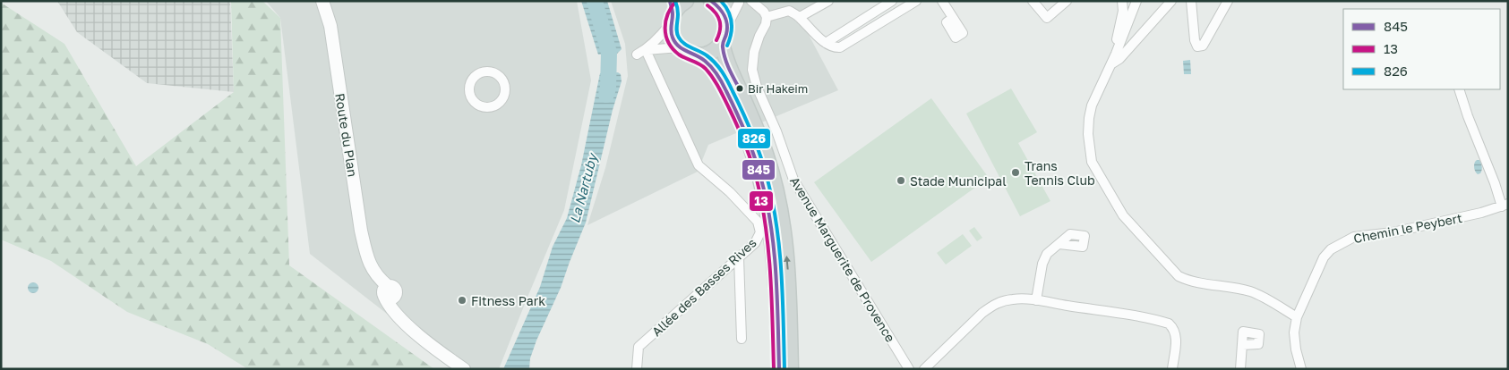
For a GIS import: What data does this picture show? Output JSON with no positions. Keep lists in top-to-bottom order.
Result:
{
  "streets": {
    "street": [
      "Route du Plan",
      "Chemin le Peybert",
      "Avenue Marguerite de Provence",
      "Allée des Basses Rives"
    ]
  },
  "water": ["La Nartuby"],
  "places": [
    "Bir Hakeim",
    "Trans Tennis Club",
    "Stade Municipal",
    "Fitness Park"
  ],
  "lines": ["transit line 845", "transit line 13", "transit line 826"],
  "legend": ["845", "13", "826"]
}
